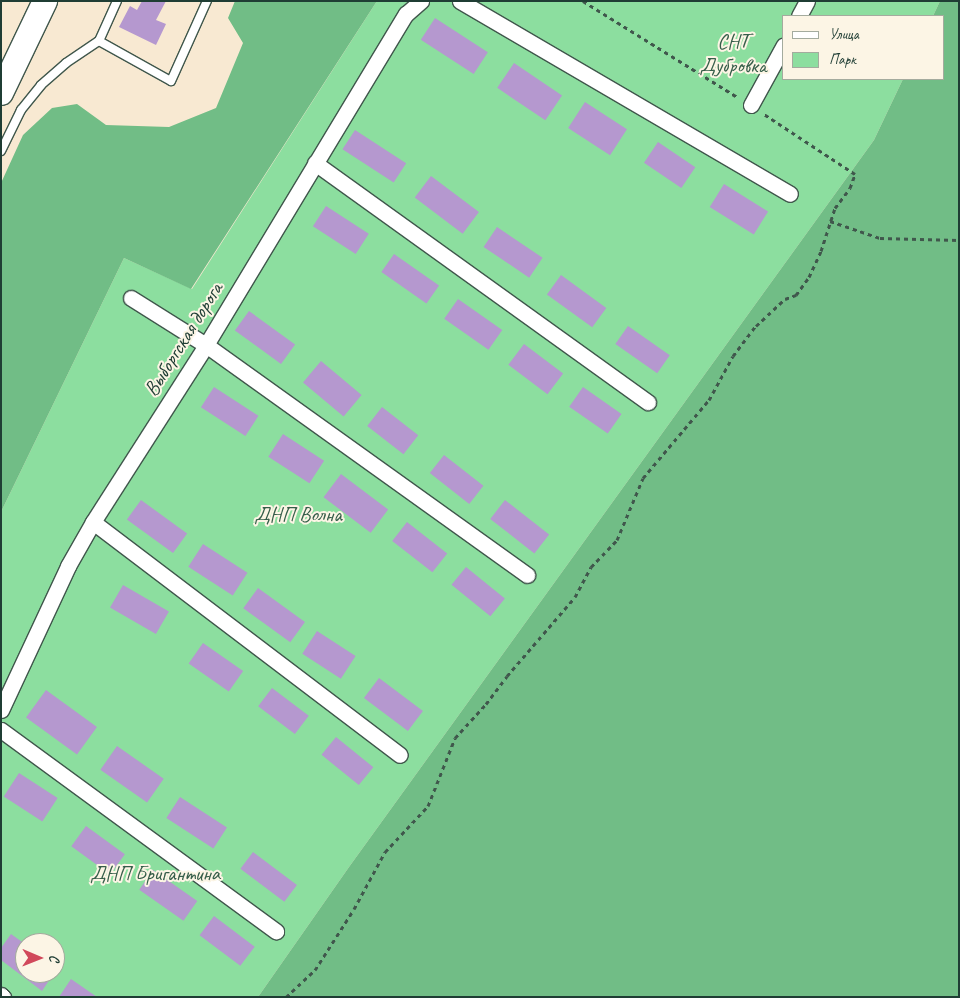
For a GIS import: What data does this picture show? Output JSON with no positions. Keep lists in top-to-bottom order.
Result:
{
  "streets": {
    "street": ["Выборгская дорога"]
  },
  "parks": ["СНТ Дубровка", "ДНП Волна", "ДНП Бригантина"],
  "legend": ["Улица", "Парк"],
  "north": "right"
}
